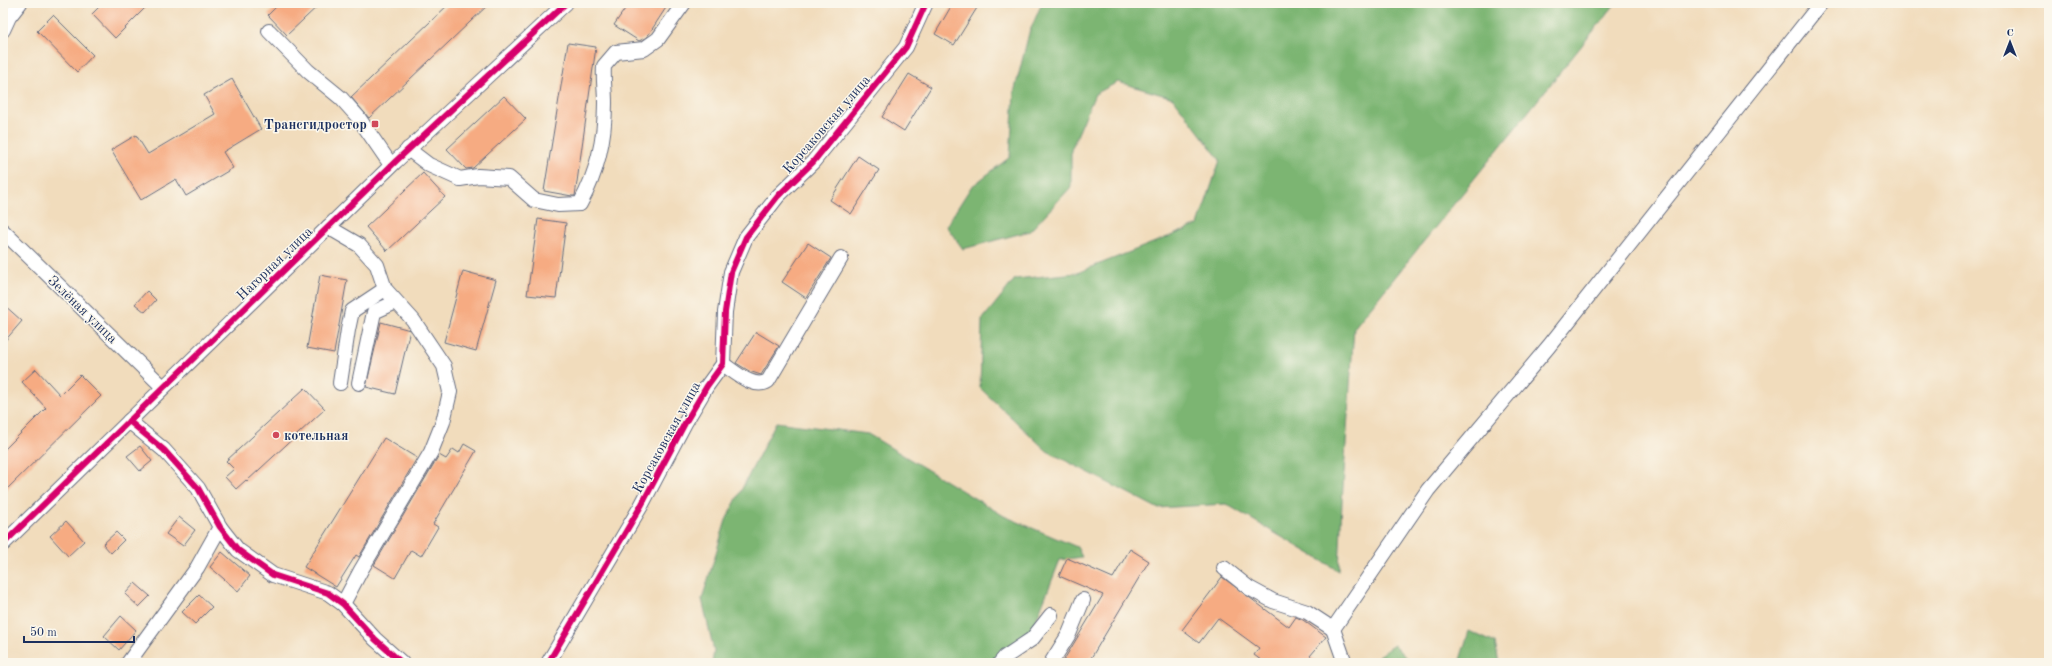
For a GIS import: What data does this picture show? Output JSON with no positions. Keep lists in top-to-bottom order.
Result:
{
  "streets": {
    "street": ["Корсаковская улица", "Нагорная улица", "Зелёная улица"]
  },
  "crossings": [
    ["Нагорная улица", "Зелёная улица"]
  ],
  "places": {
    "transit": ["Трансгидростор"],
    "other": ["котельная"]
  },
  "scale_bar": "50 m",
  "north": "top"
}
